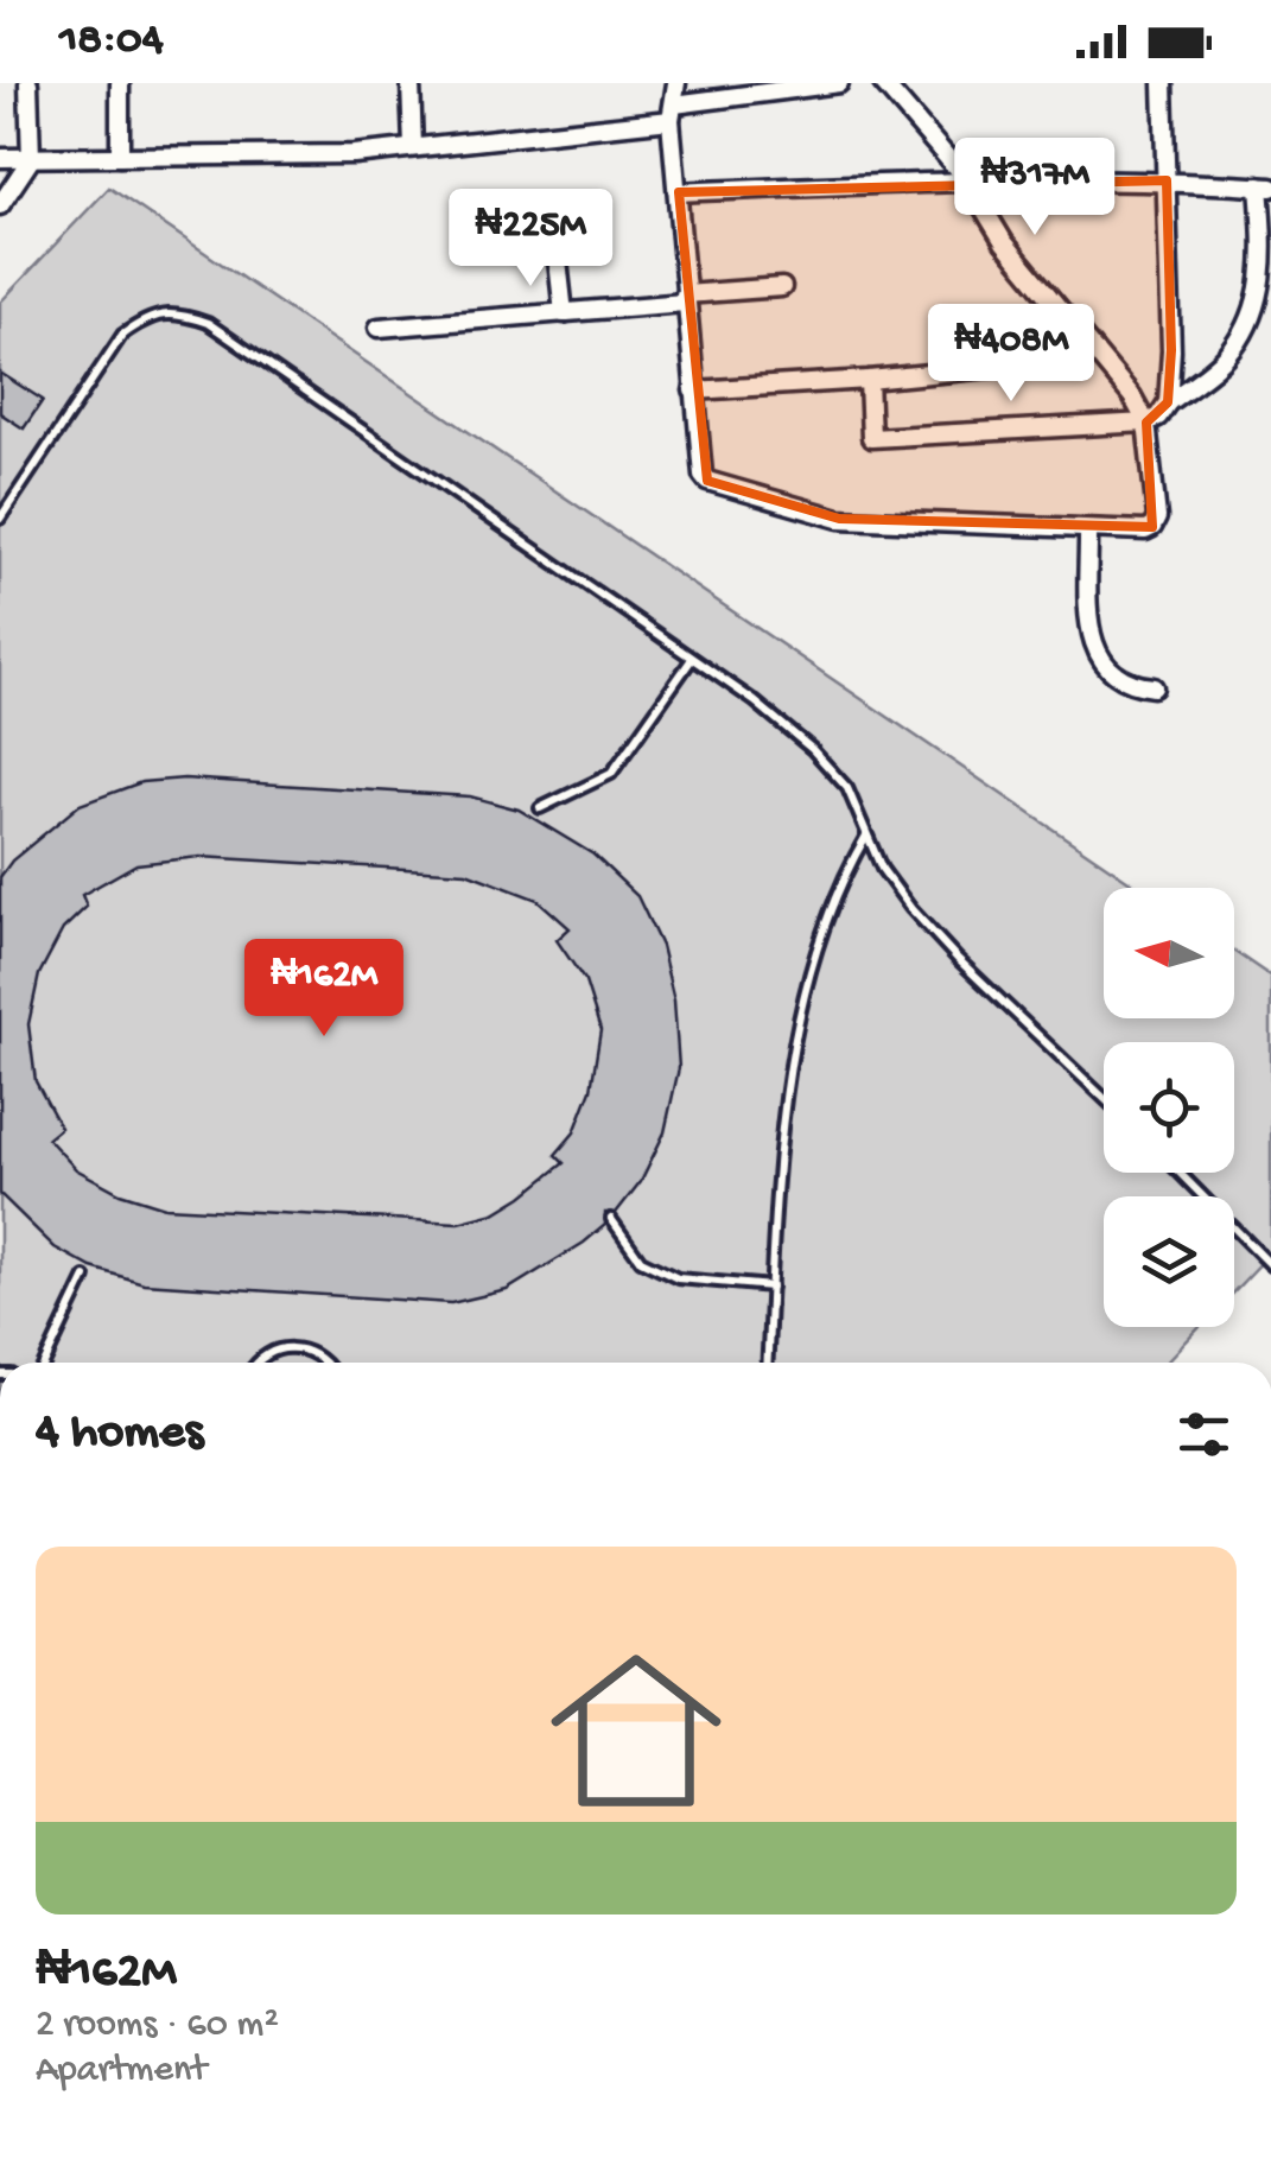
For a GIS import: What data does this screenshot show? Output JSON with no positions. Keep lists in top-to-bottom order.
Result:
{
  "north": "left",
  "page": {
    "status": "18:04",
    "price": [
      "₦317M",
      "₦225M",
      "₦408M",
      "₦162M"
    ],
    "heading": "4 homes",
    "list": [
      {
        "name": "₦162M",
        "note": "2 rooms · 60 m² · Apartment"
      }
    ]
  }
}
